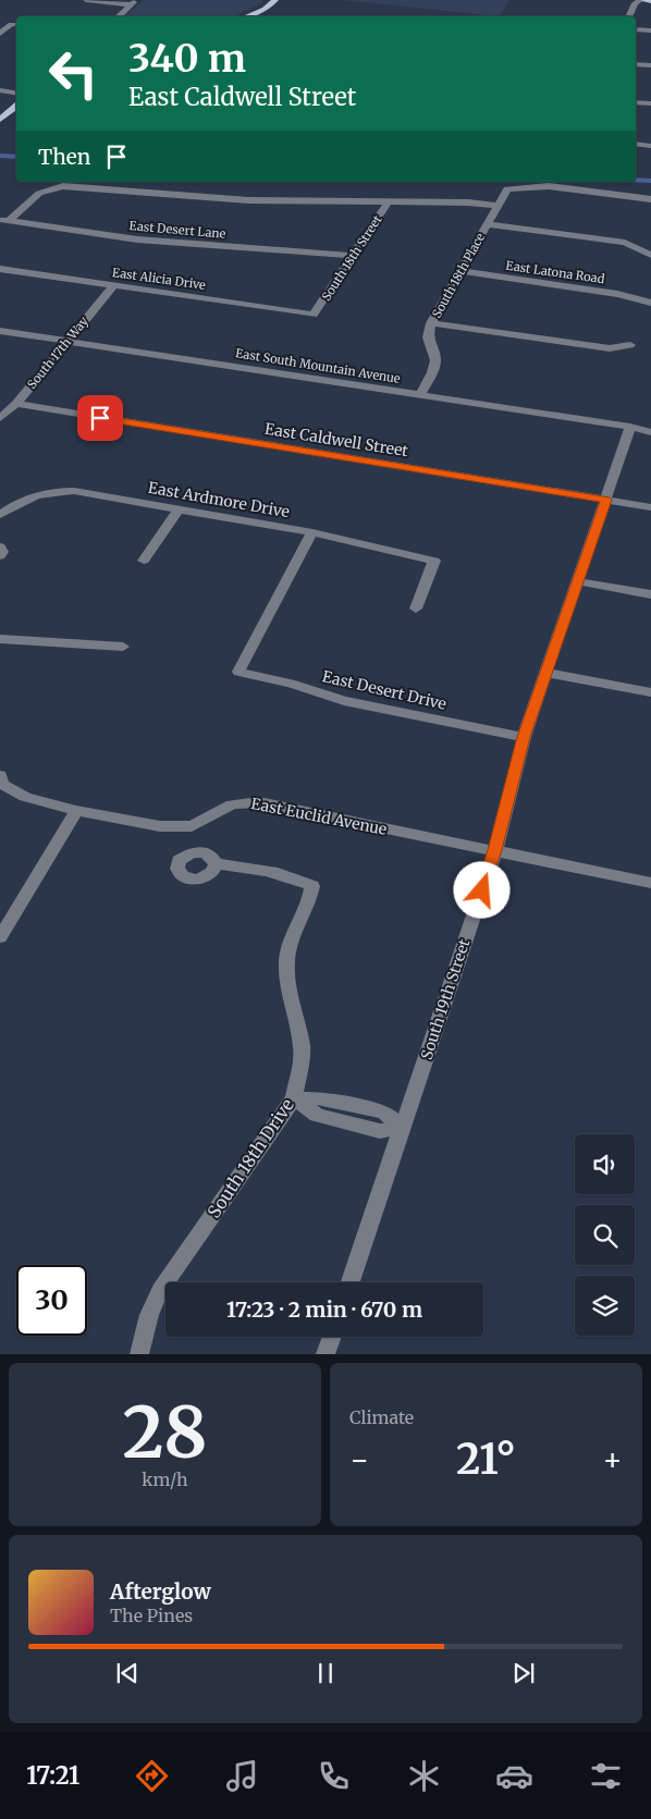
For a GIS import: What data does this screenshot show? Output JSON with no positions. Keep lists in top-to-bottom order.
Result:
{
  "streets": {
    "street": [
      "East Desert Lane",
      "South 18th Street",
      "East Latona Road",
      "South 18th Place",
      "East Alicia Drive",
      "South 17th Way",
      "East South Mountain Avenue",
      "East Caldwell Street",
      "East Ardmore Drive",
      "East Desert Drive",
      "East Euclid Avenue",
      "South 19th Street",
      "South 18th Drive"
    ]
  },
  "crossings": [
    ["East Desert Lane", "South 18th Street"],
    ["South 18th Street", "East Alicia Drive"],
    ["East Latona Road", "South 18th Place"],
    ["South 18th Place", "East South Mountain Avenue"],
    ["East Alicia Drive", "South 17th Way"],
    ["South 17th Way", "East South Mountain Avenue"],
    ["South 17th Way", "East Caldwell Street"],
    ["East South Mountain Avenue", "South 19th Street"],
    ["East Caldwell Street", "South 19th Street"],
    ["East Ardmore Drive", "East Desert Drive"],
    ["East Desert Drive", "South 19th Street"],
    ["East Euclid Avenue", "South 19th Street"]
  ],
  "page": {
    "turn": ["340 m", "East Caldwell Street"],
    "then": "Then",
    "limit": "30",
    "trip": "17:23 · 2 min · 670 m",
    "tile": [
      ["28", "km/h"],
      "Climate"
    ],
    "heat": ["−", "21°", "+"],
    "song": ["Afterglow", "The Pines"],
    "tabs": "17:21"
  }
}
